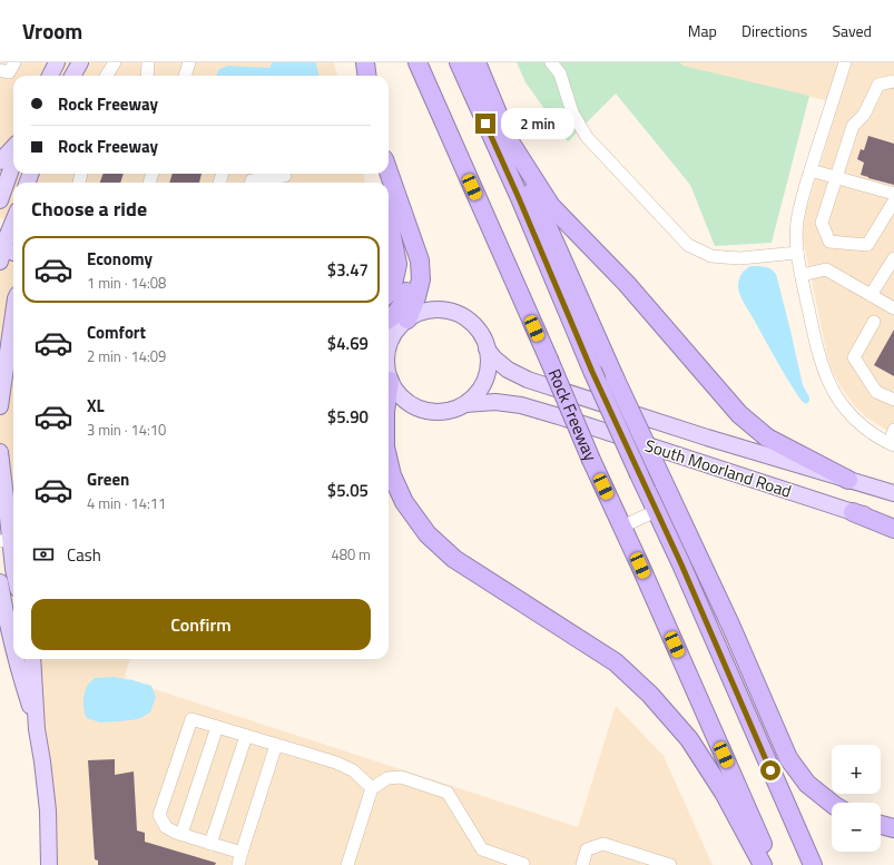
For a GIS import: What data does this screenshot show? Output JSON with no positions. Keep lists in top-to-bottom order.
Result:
{
  "streets": {
    "highway": ["Rock Freeway"],
    "main road": ["South Moorland Road"]
  },
  "page": {
    "header": "Vroom",
    "nav": ["Map", "Directions", "Saved"],
    "banner": ["Rock Freeway", "Rock Freeway"],
    "bubble": "2 min",
    "heading": "Choose a ride",
    "list": [
      {
        "name": "Economy",
        "note": "1 min · 14:08",
        "value": "$3.47"
      },
      {
        "name": "Comfort",
        "note": "2 min · 14:09",
        "value": "$4.69"
      },
      {
        "name": "XL",
        "note": "3 min · 14:10",
        "value": "$5.90"
      },
      {
        "name": "Green",
        "note": "4 min · 14:11",
        "value": "$5.05"
      }
    ],
    "pay": ["Cash", "480 m"],
    "buttons": "Confirm",
    "map_buttons": ["+", "−"]
  }
}
